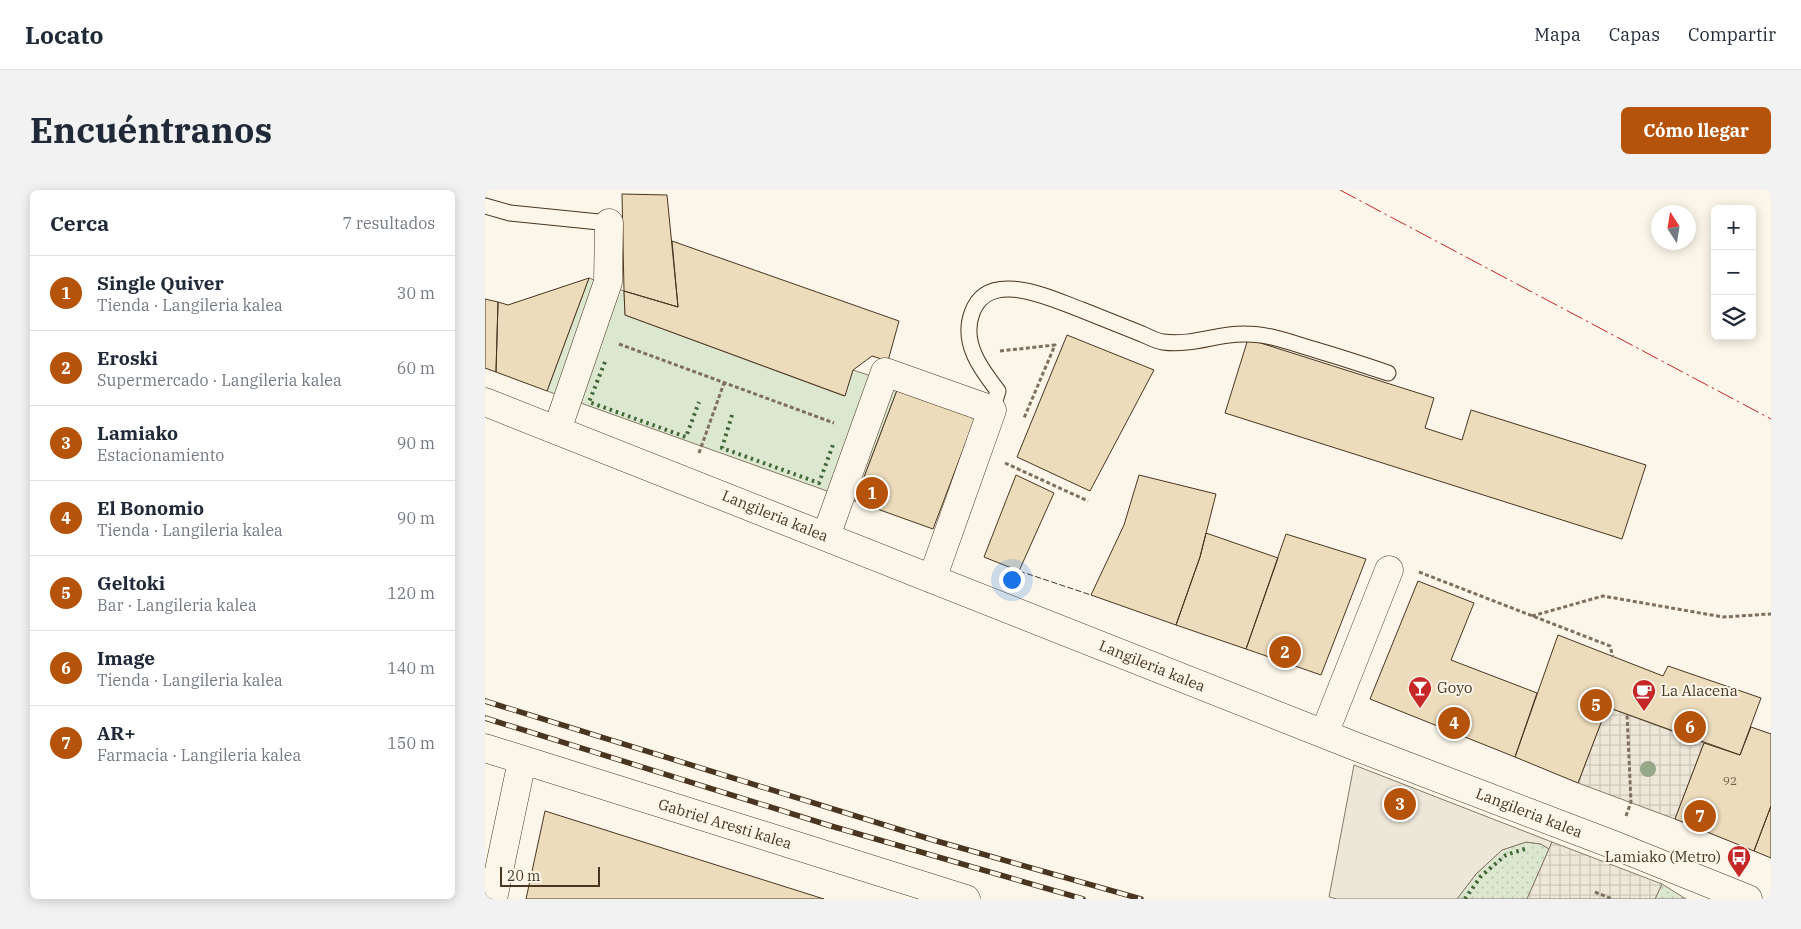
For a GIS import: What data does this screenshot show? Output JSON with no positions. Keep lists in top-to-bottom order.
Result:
{
  "streets": {
    "street": ["Langileria kalea", "Gabriel Aresti kalea"]
  },
  "places": {
    "bar": ["Goyo"],
    "cafe": ["La Alacena"],
    "bus stop": ["Lamiako (Metro)"]
  },
  "house_numbers": ["92"],
  "scale_bar": "20 m",
  "north": "top",
  "page": {
    "header": "Locato",
    "nav": ["Mapa", "Capas", "Compartir"],
    "title": "Encuéntranos",
    "buttons": "Cómo llegar",
    "heading": ["Cerca", "7 resultados"],
    "map_buttons": ["+", "−"],
    "list": [
      {
        "mark": "1",
        "name": "Single Quiver",
        "note": "Tienda · Langileria kalea",
        "value": "30 m"
      },
      {
        "mark": "2",
        "name": "Eroski",
        "note": "Supermercado · Langileria kalea",
        "value": "60 m"
      },
      {
        "mark": "3",
        "name": "Lamiako",
        "note": "Estacionamiento",
        "value": "90 m"
      },
      {
        "mark": "4",
        "name": "El Bonomio",
        "note": "Tienda · Langileria kalea",
        "value": "90 m"
      },
      {
        "mark": "5",
        "name": "Geltoki",
        "note": "Bar · Langileria kalea",
        "value": "120 m"
      },
      {
        "mark": "6",
        "name": "Image",
        "note": "Tienda · Langileria kalea",
        "value": "140 m"
      },
      {
        "mark": "7",
        "name": "AR+",
        "note": "Farmacia · Langileria kalea",
        "value": "150 m"
      }
    ],
    "pins": [
      "1",
      "2",
      "5",
      "4",
      "6",
      "3",
      "7"
    ],
    "scale": "20 m"
  }
}
